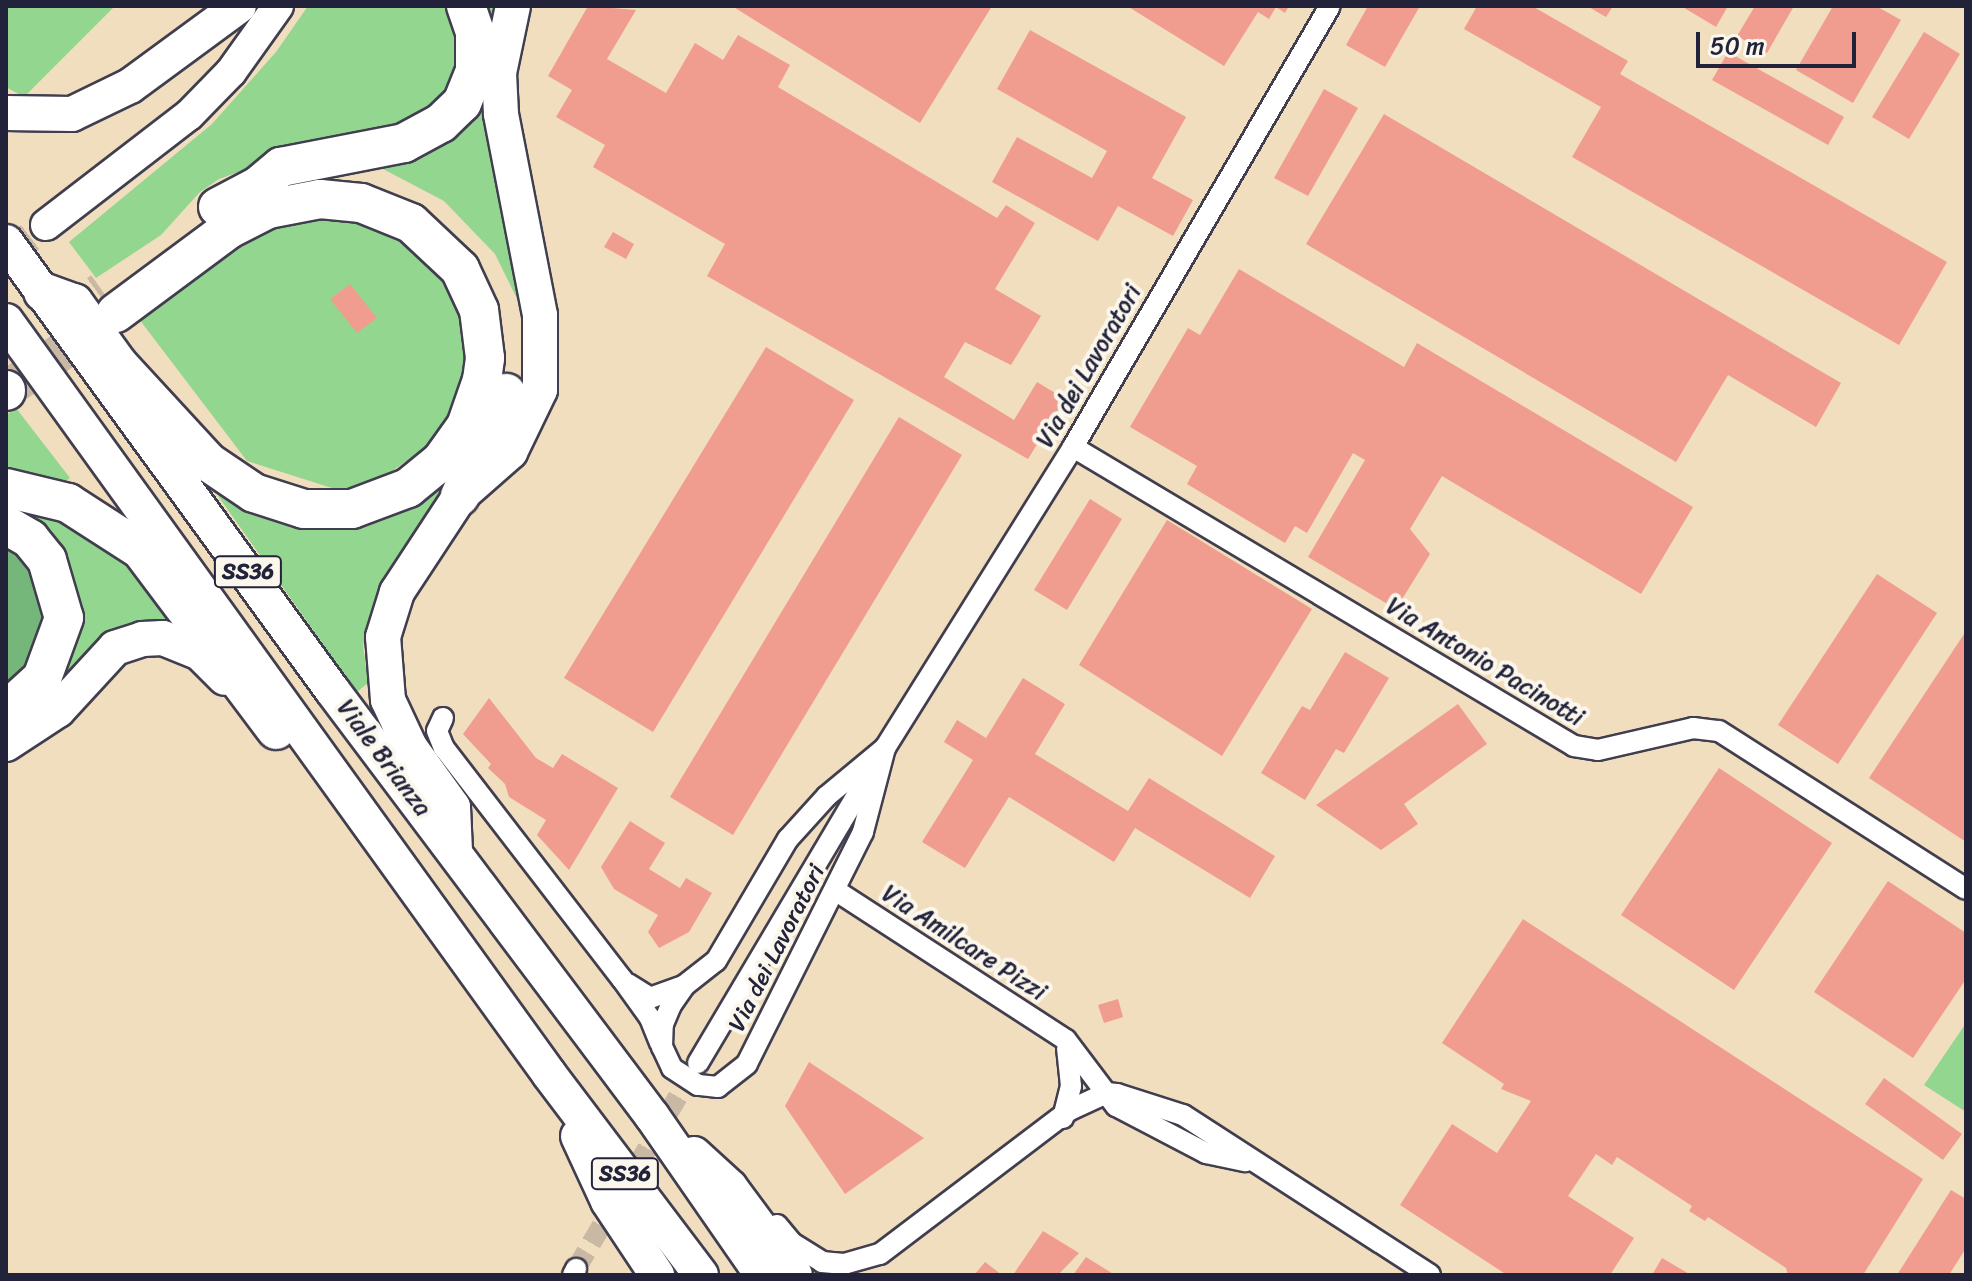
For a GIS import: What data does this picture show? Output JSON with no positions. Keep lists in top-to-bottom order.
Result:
{
  "streets": {
    "highway": ["SS36", "Viale Brianza"],
    "street": ["Via dei Lavoratori", "Via Antonio Pacinotti", "Via Amilcare Pizzi"]
  },
  "crossings": [
    ["Via dei Lavoratori", "Via Antonio Pacinotti"],
    ["Via dei Lavoratori", "Via Amilcare Pizzi"]
  ],
  "scale_bar": "50 m"
}
